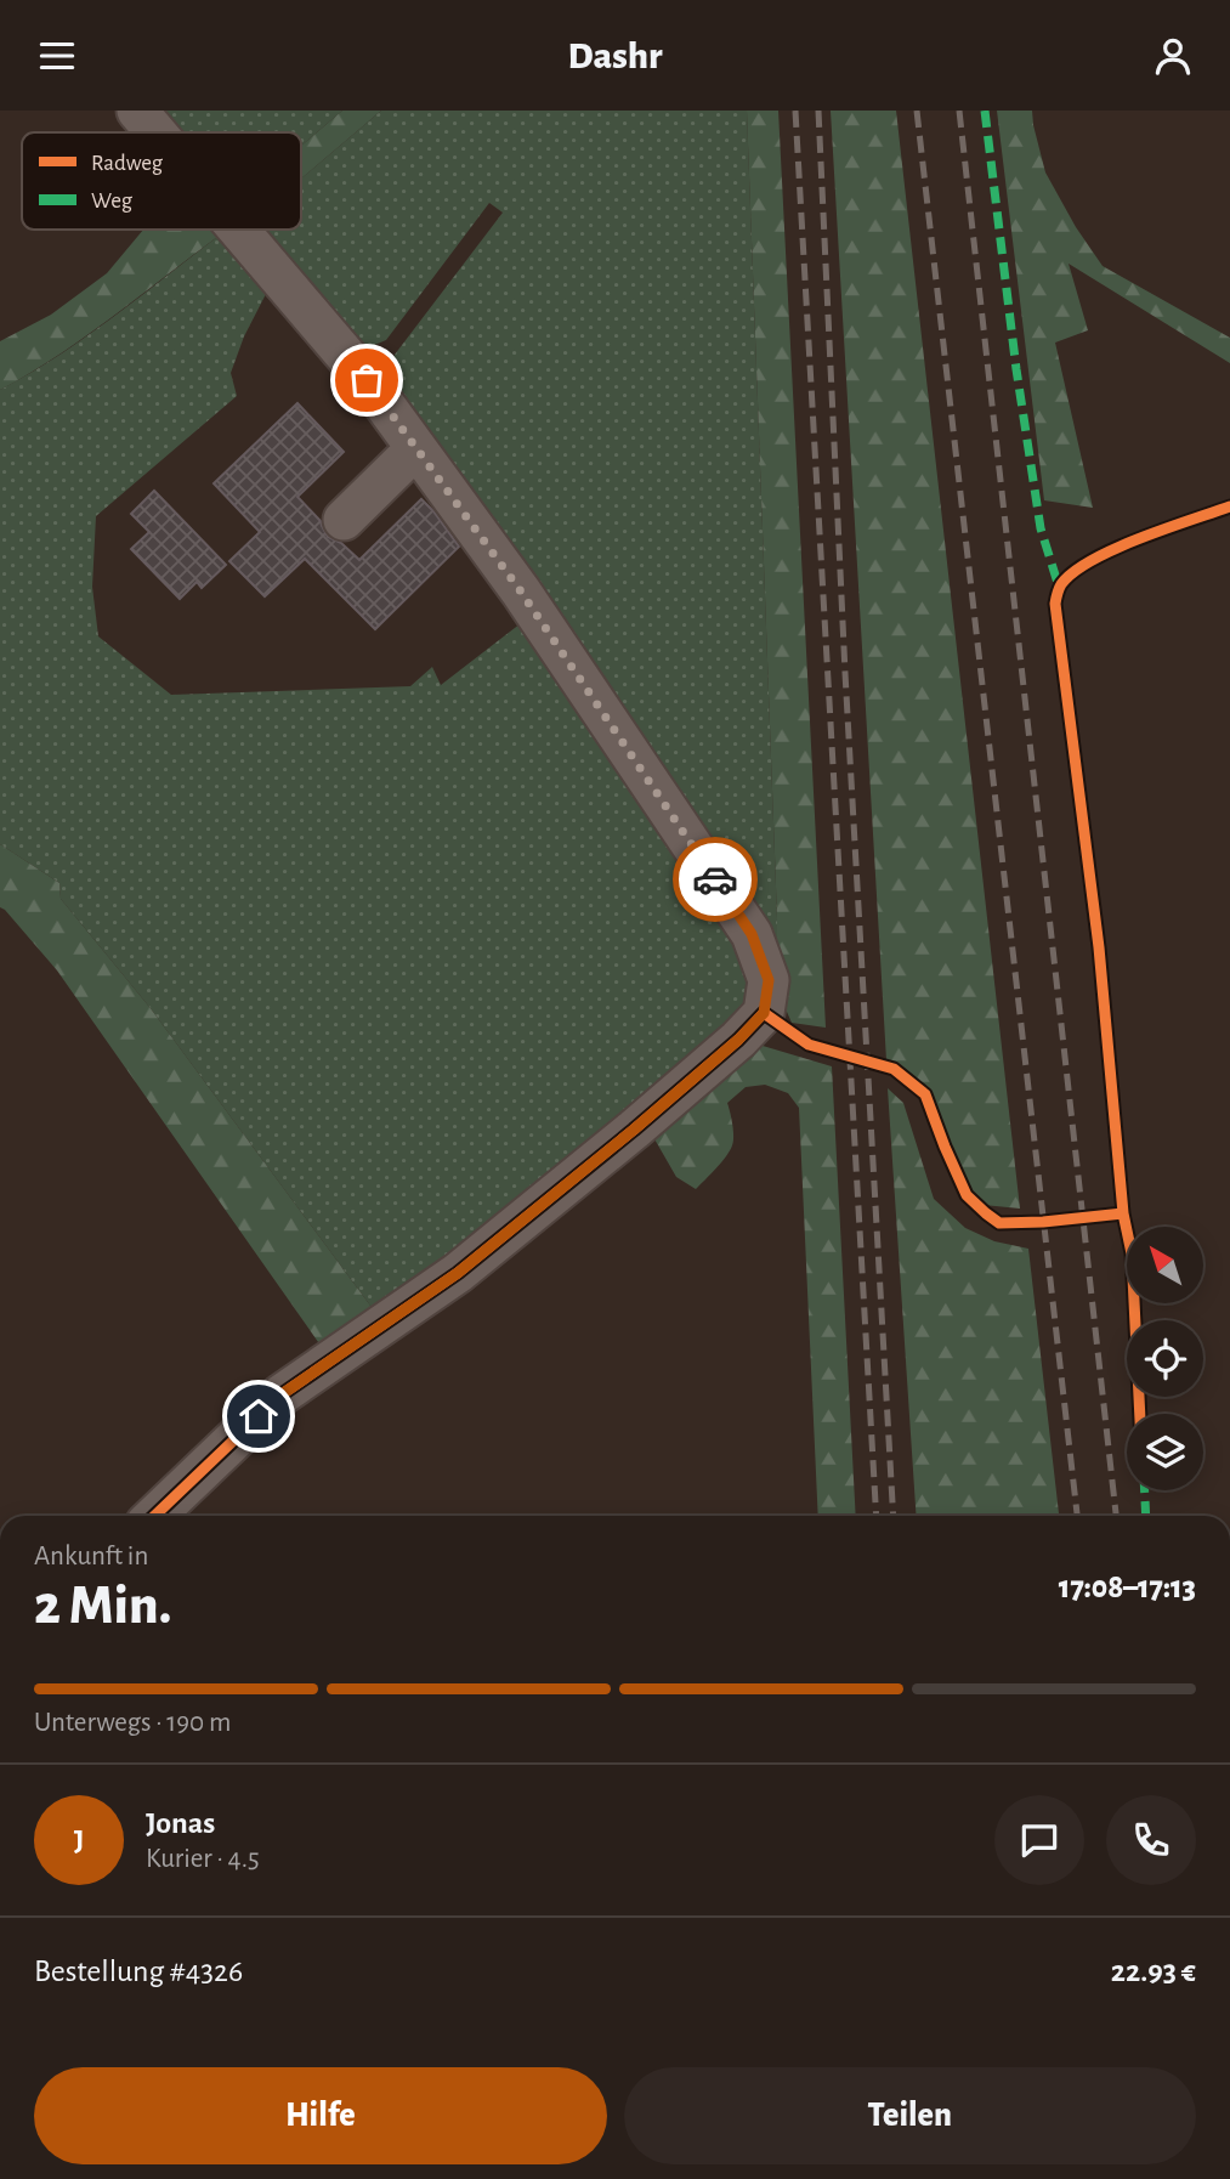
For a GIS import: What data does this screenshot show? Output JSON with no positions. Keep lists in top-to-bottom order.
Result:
{
  "legend": ["Radweg", "Weg"],
  "north": "top left",
  "page": {
    "header": "Dashr",
    "heading": ["2 Min.", "Ankunft in", "17:08–17:13"],
    "panel": [
      "Jonas",
      "Kurier · 4.5",
      "Bestellung #4326",
      "22.93 €"
    ],
    "bar": "Unterwegs · 190 m",
    "round": "J",
    "buttons": ["Hilfe", "Teilen"]
  }
}
